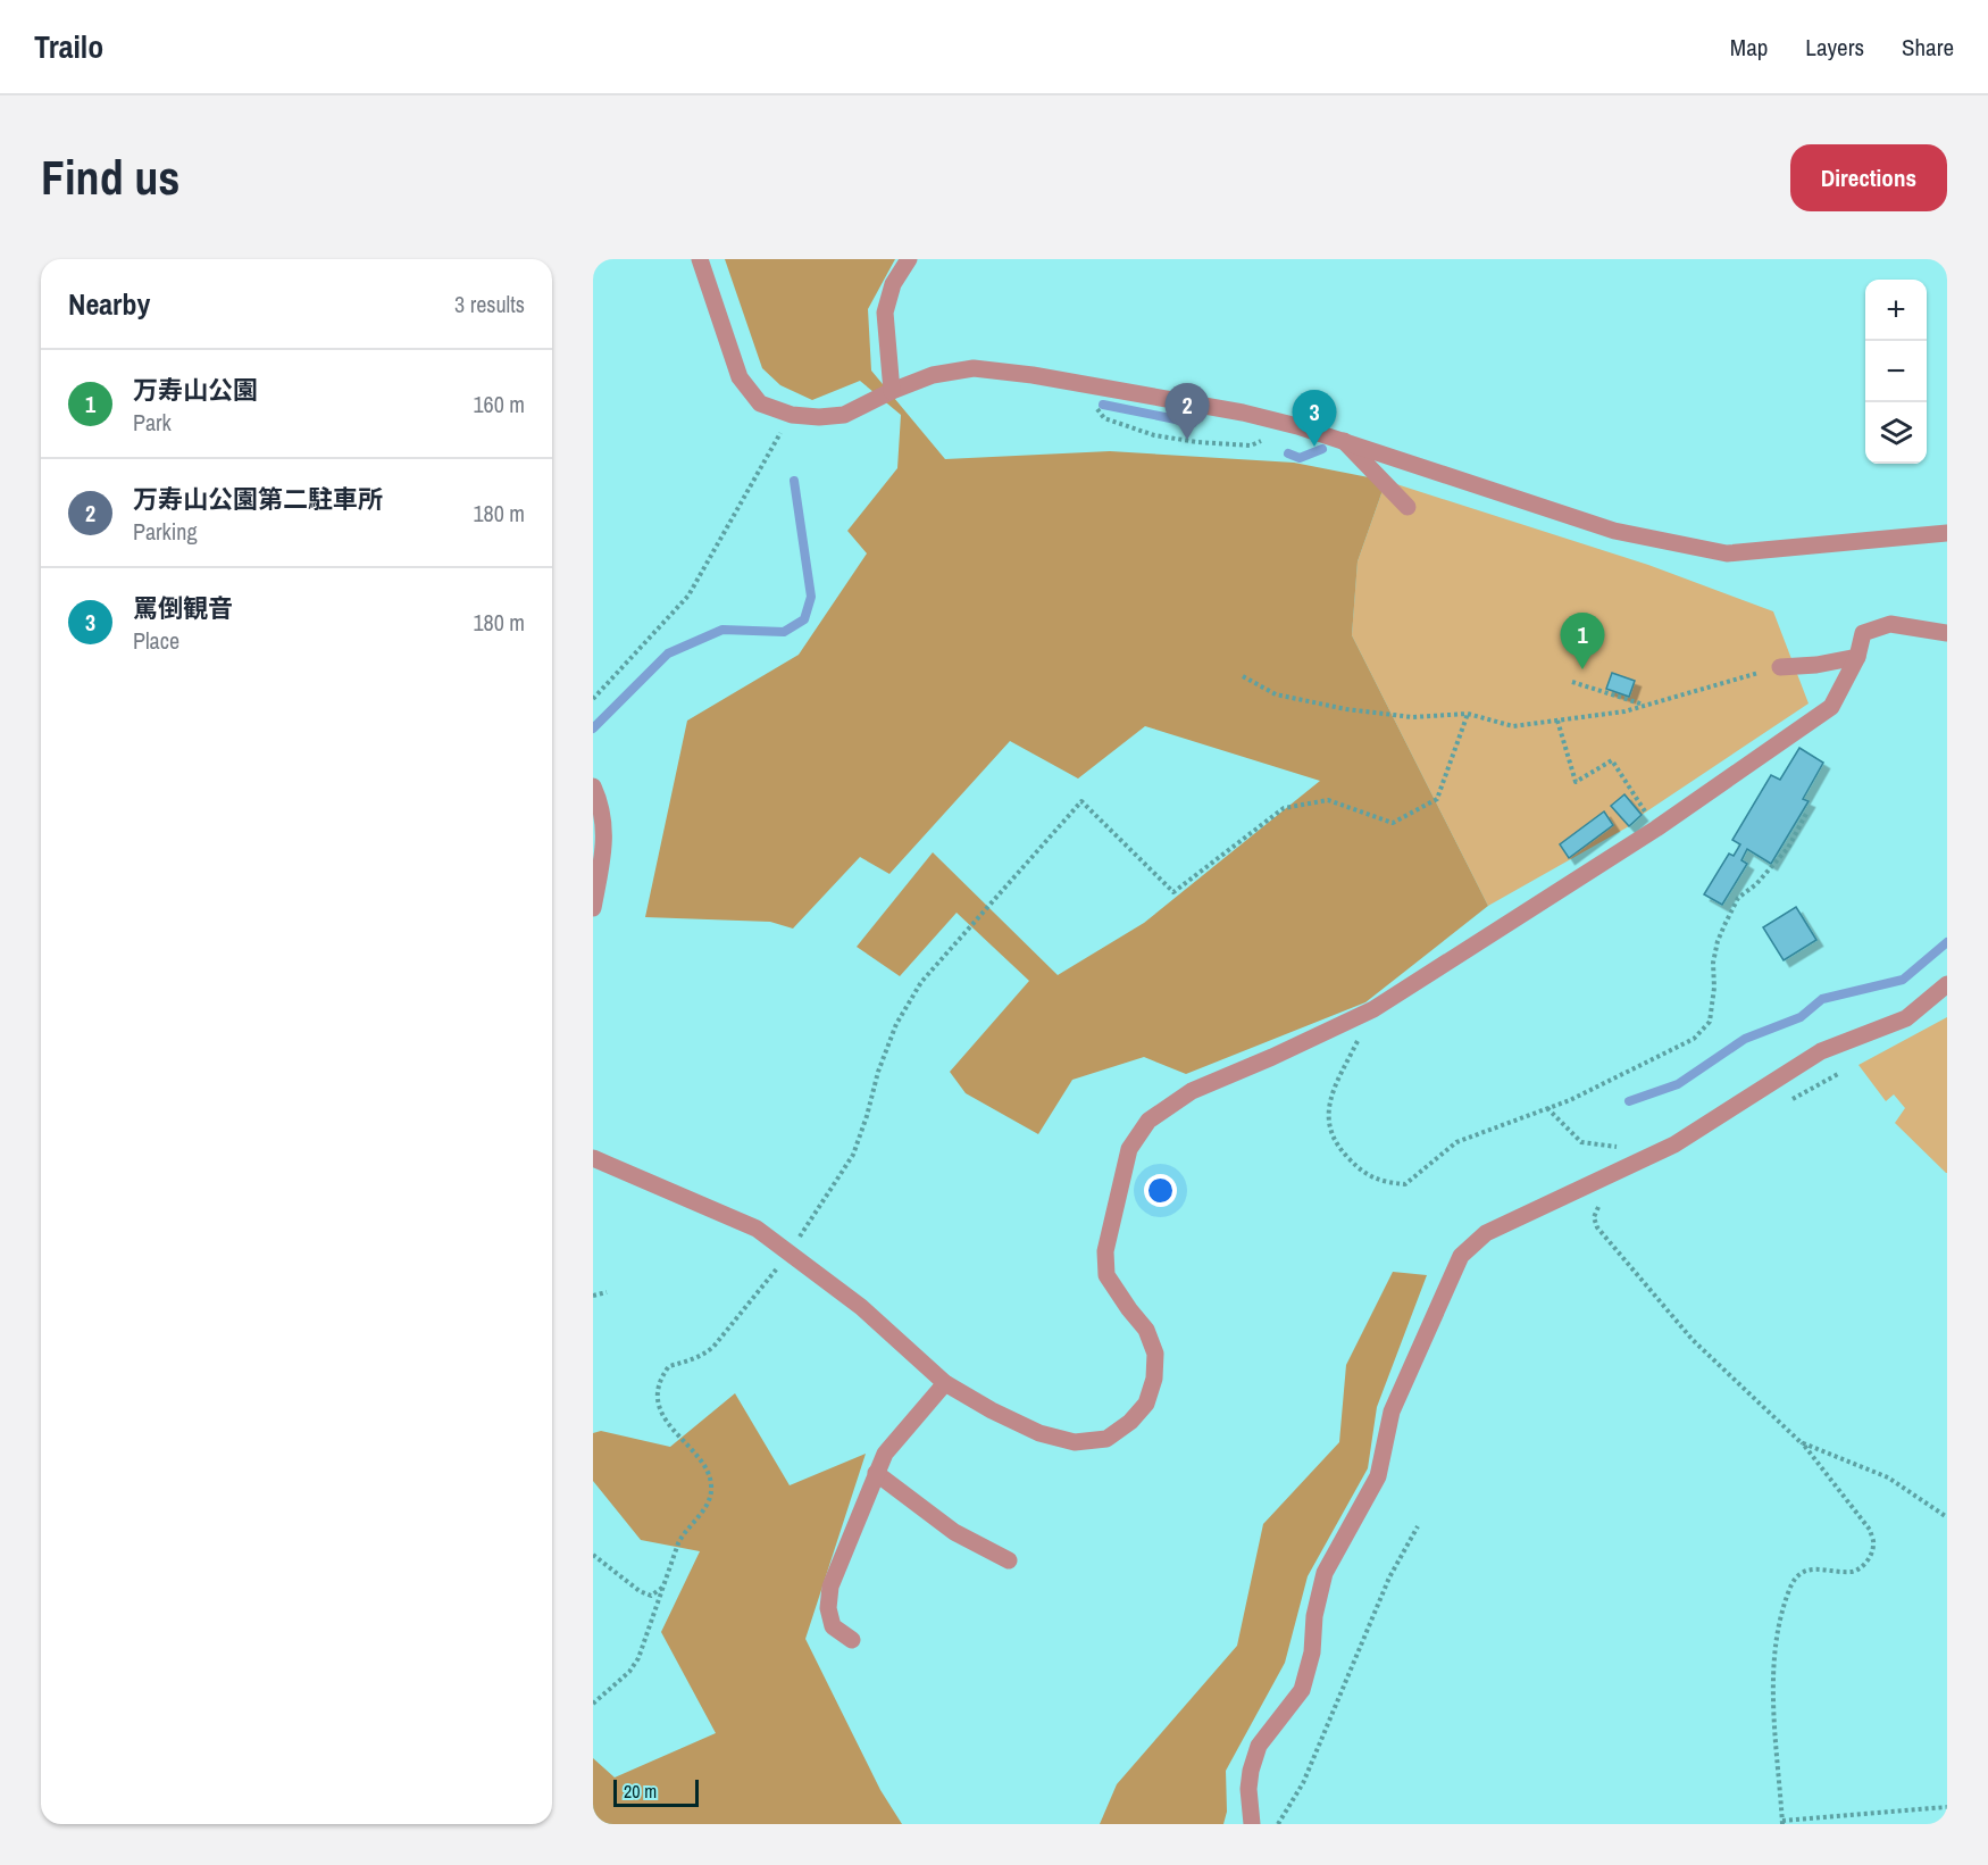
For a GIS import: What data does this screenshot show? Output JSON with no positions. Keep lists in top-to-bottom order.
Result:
{
  "scale_bar": "20 m",
  "page": {
    "header": "Trailo",
    "nav": ["Map", "Layers", "Share"],
    "buttons": "Directions",
    "title": "Find us",
    "heading": ["Nearby", "3 results"],
    "map_buttons": ["+", "−"],
    "list": [
      {
        "mark": "1",
        "name": "万寿山公園",
        "note": "Park",
        "value": "160 m"
      },
      {
        "mark": "2",
        "name": "万寿山公園第二駐車所",
        "note": "Parking",
        "value": "180 m"
      },
      {
        "mark": "3",
        "name": "罵倒観音",
        "note": "Place",
        "value": "180 m"
      }
    ],
    "pins": ["2", "3", "1"],
    "scale": "20 m"
  }
}
